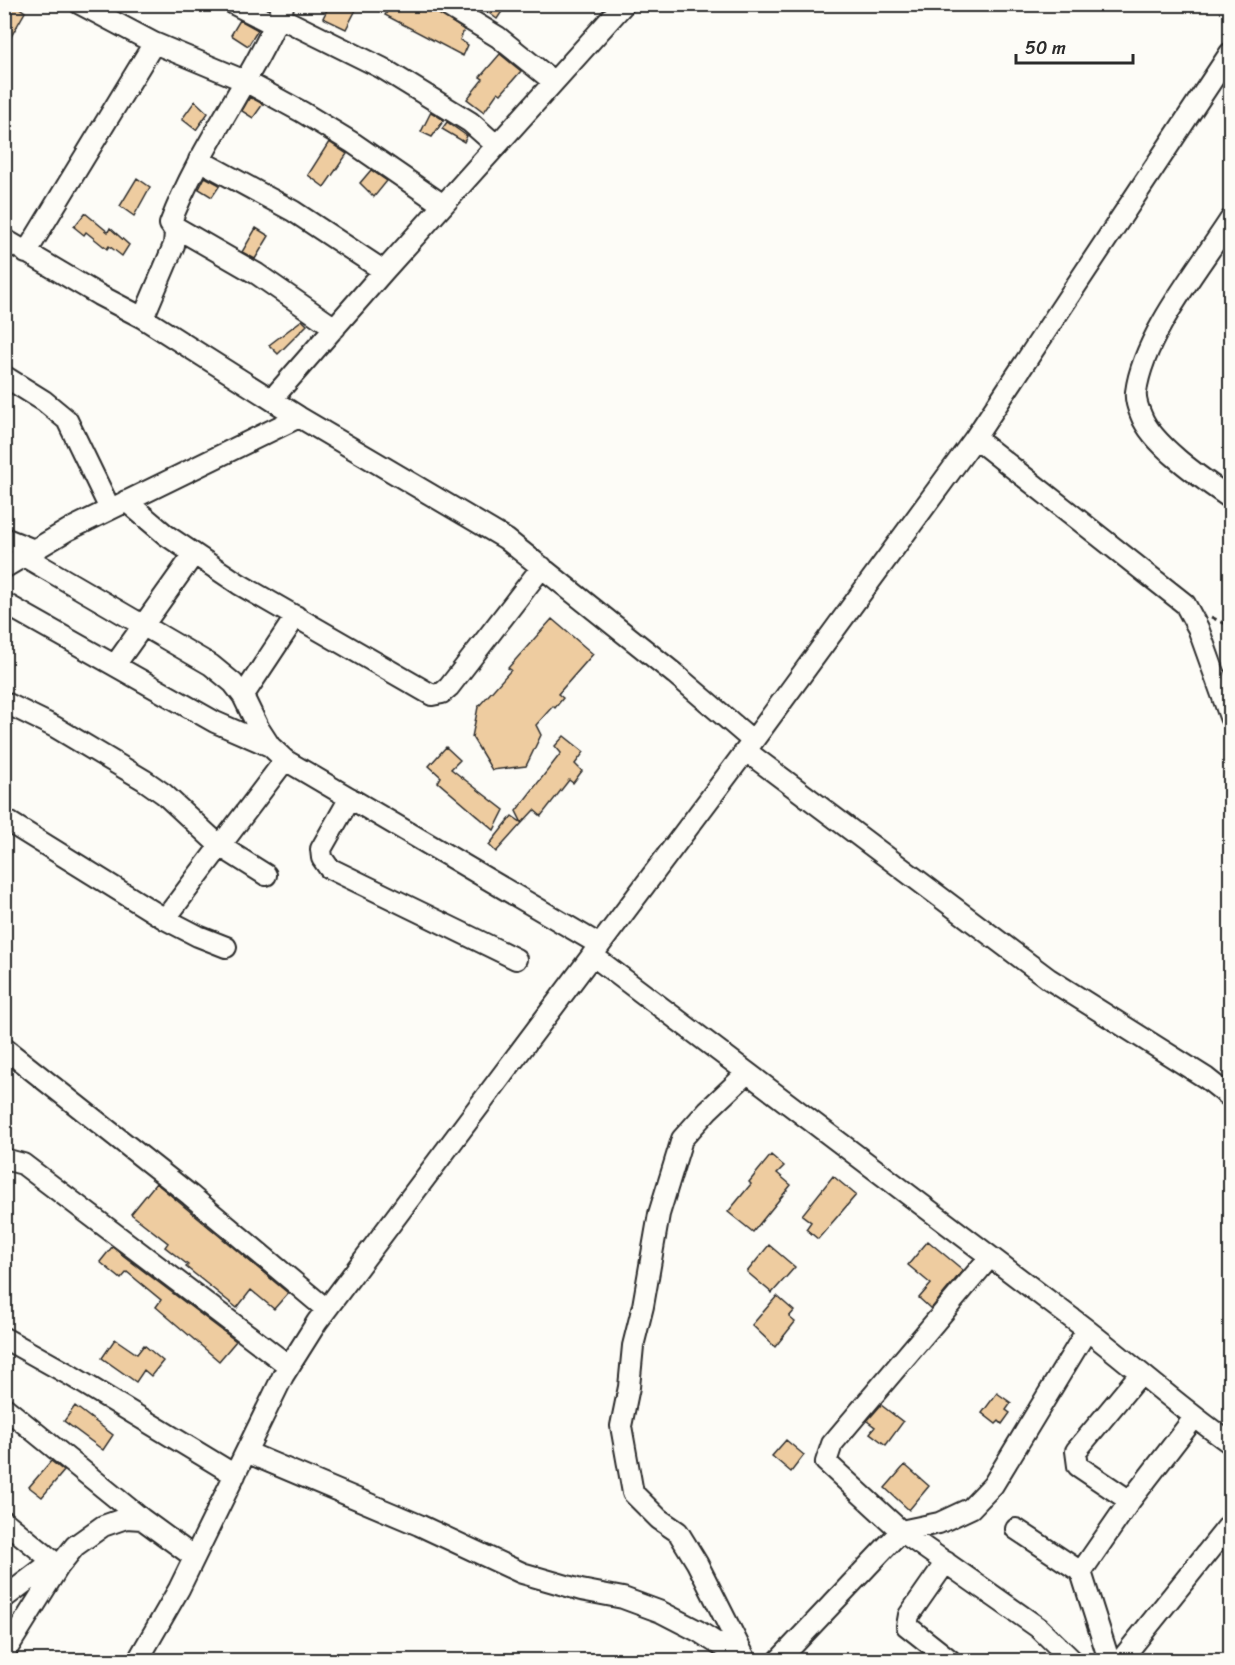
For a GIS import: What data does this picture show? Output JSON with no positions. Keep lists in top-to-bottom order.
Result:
{
  "scale_bar": "50 m"
}
